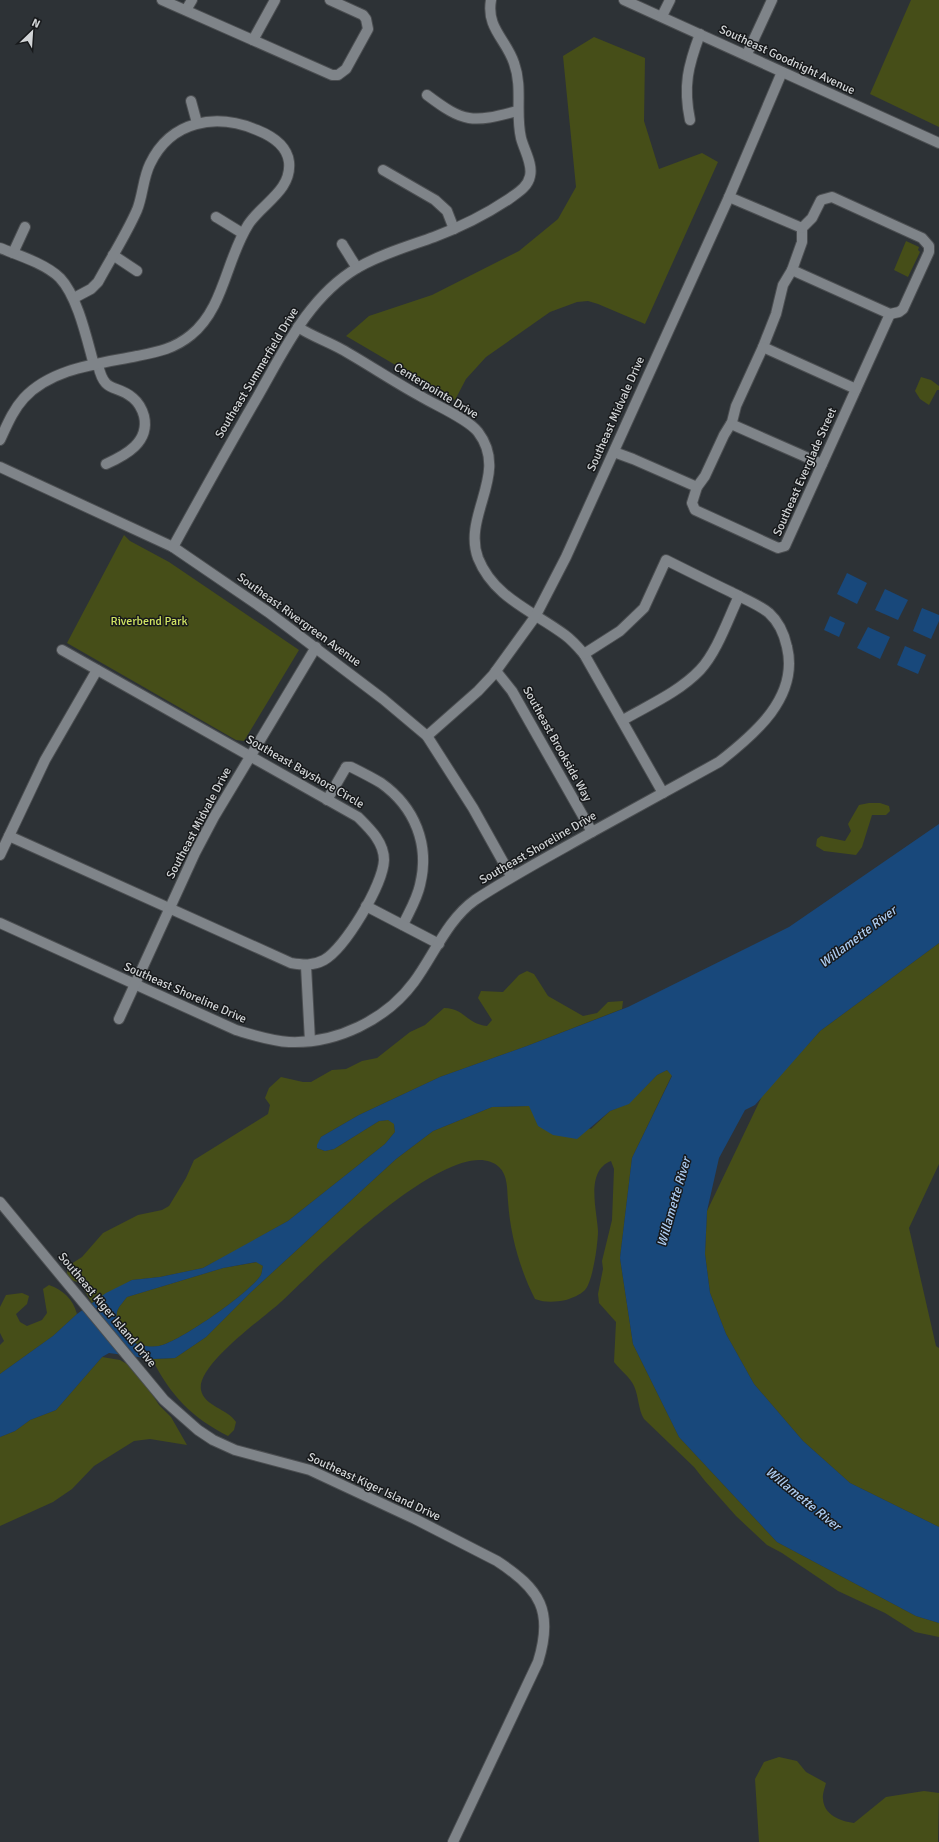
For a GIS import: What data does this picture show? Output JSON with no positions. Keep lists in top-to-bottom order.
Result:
{
  "streets": {
    "street": [
      "Southeast Goodnight Avenue",
      "Southeast Summerfield Drive",
      "Centerpointe Drive",
      "Southeast Midvale Drive",
      "Southeast Everglade Street",
      "Southeast Rivergreen Avenue",
      "Southeast Brookside Way",
      "Southeast Bayshore Circle",
      "Southeast Shoreline Drive",
      "Southeast Kiger Island Drive"
    ]
  },
  "crossings": [
    ["Southeast Goodnight Avenue", "Southeast Midvale Drive"],
    ["Southeast Summerfield Drive", "Centerpointe Drive"],
    ["Southeast Summerfield Drive", "Southeast Rivergreen Avenue"],
    ["Centerpointe Drive", "Southeast Midvale Drive"],
    ["Centerpointe Drive", "Southeast Shoreline Drive"],
    ["Southeast Midvale Drive", "Southeast Rivergreen Avenue"],
    ["Southeast Midvale Drive", "Southeast Brookside Way"],
    ["Southeast Midvale Drive", "Southeast Bayshore Circle"],
    ["Southeast Midvale Drive", "Southeast Shoreline Drive"],
    ["Southeast Rivergreen Avenue", "Southeast Shoreline Drive"],
    ["Southeast Brookside Way", "Southeast Shoreline Drive"]
  ],
  "water": ["Willamette River"],
  "parks": ["Riverbend Park"],
  "north": "top right"
}
